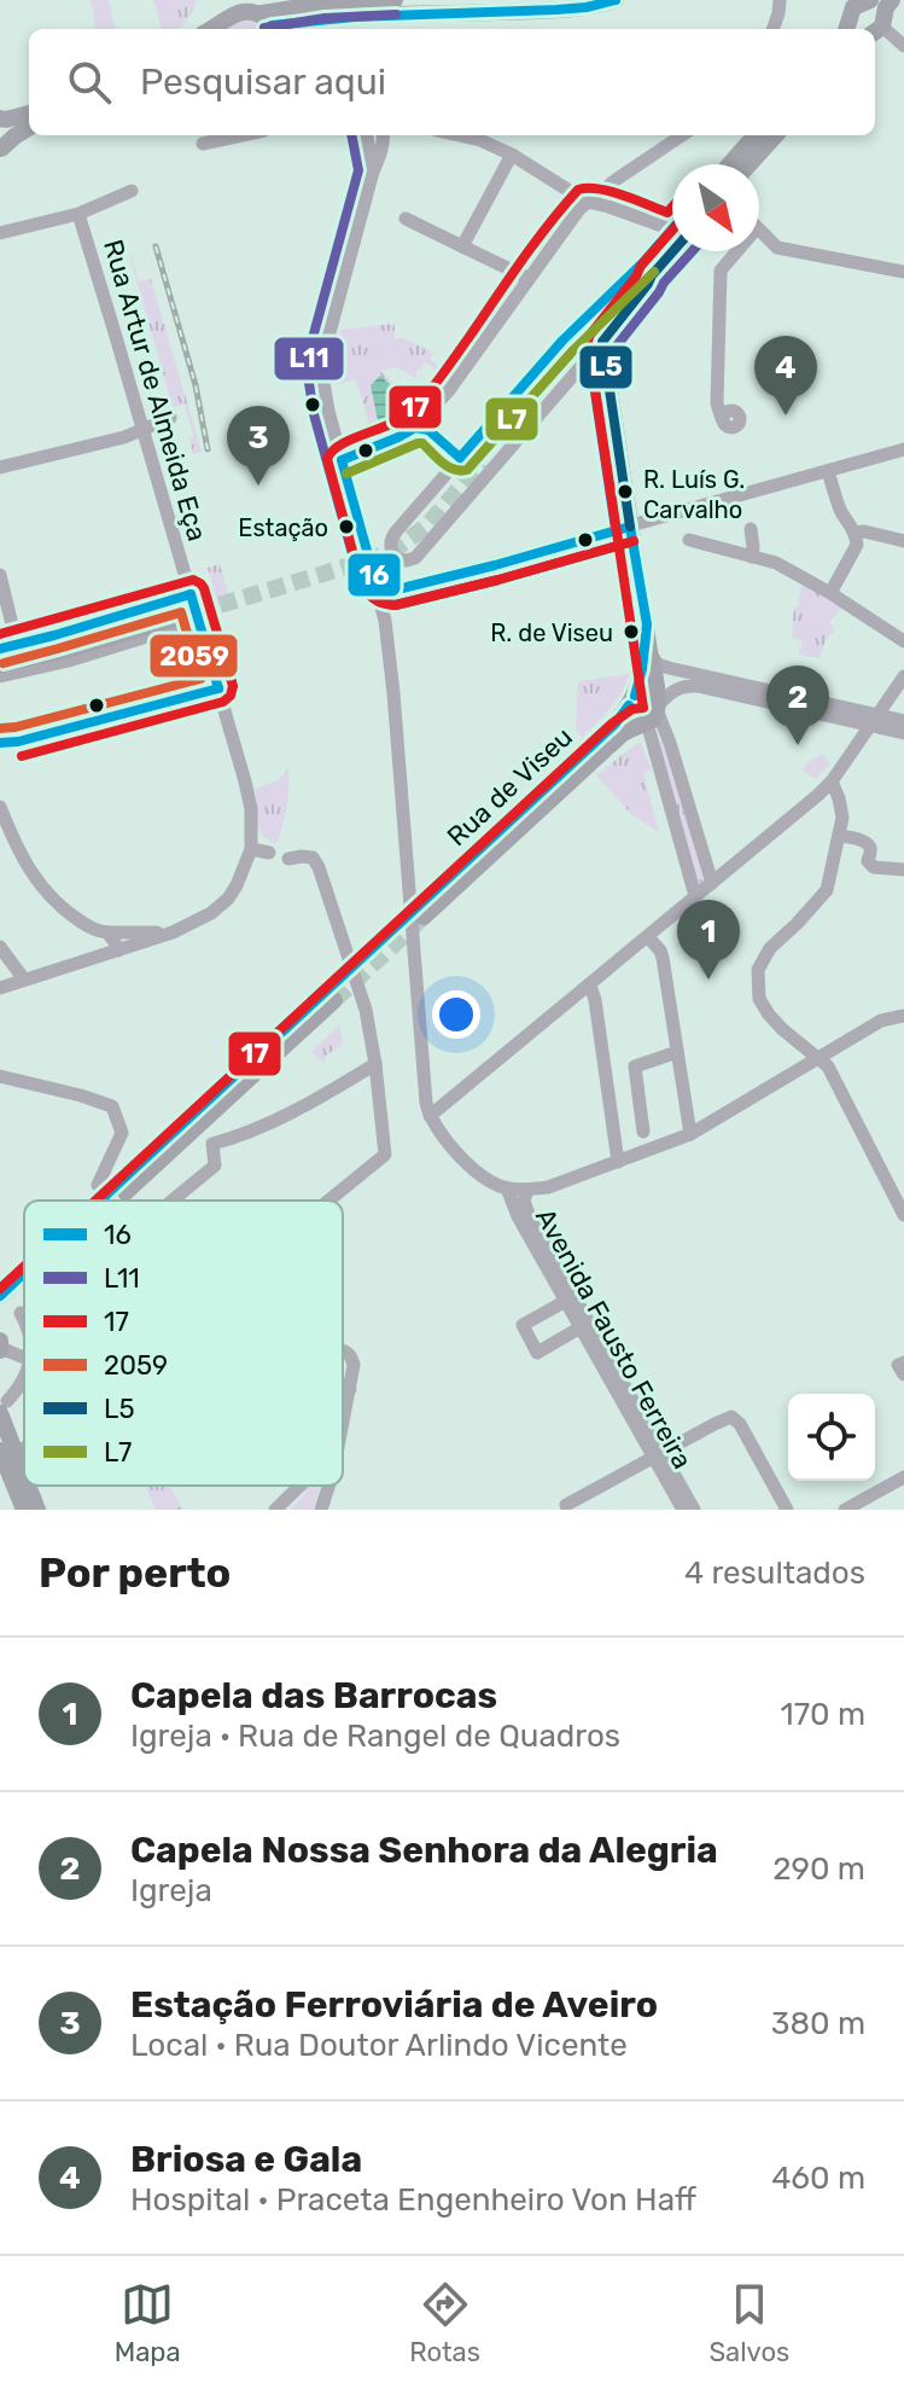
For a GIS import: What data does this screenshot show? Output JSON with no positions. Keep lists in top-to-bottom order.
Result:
{
  "streets": {
    "main road": ["Rua de Viseu"],
    "street": ["Rua Artur de Almeida Eça", "Avenida Fausto Ferreira"]
  },
  "places": ["R. Luís G. Carvalho", "Estação", "R. de Viseu"],
  "lines": [
    "transit line 16",
    "transit line L11",
    "transit line 17",
    "transit line L5",
    "transit line L7",
    "transit line 2059"
  ],
  "legend": [
    "16",
    "L11",
    "17",
    "2059",
    "L5",
    "L7"
  ],
  "north": "bottom right",
  "page": {
    "search": "Pesquisar aqui",
    "pins": [
      "4",
      "3",
      "2",
      "1"
    ],
    "heading": ["Por perto", "4 resultados"],
    "list": [
      {
        "mark": "1",
        "name": "Capela das Barrocas",
        "note": "Igreja · Rua de Rangel de Quadros",
        "value": "170 m"
      },
      {
        "mark": "2",
        "name": "Capela Nossa Senhora da Alegria",
        "note": "Igreja",
        "value": "290 m"
      },
      {
        "mark": "3",
        "name": "Estação Ferroviária de Aveiro",
        "note": "Local · Rua Doutor Arlindo Vicente",
        "value": "380 m"
      },
      {
        "mark": "4",
        "name": "Briosa e Gala",
        "note": "Hospital · Praceta Engenheiro Von Haff",
        "value": "460 m"
      }
    ],
    "nav": ["Mapa", "Rotas", "Salvos"]
  }
}
